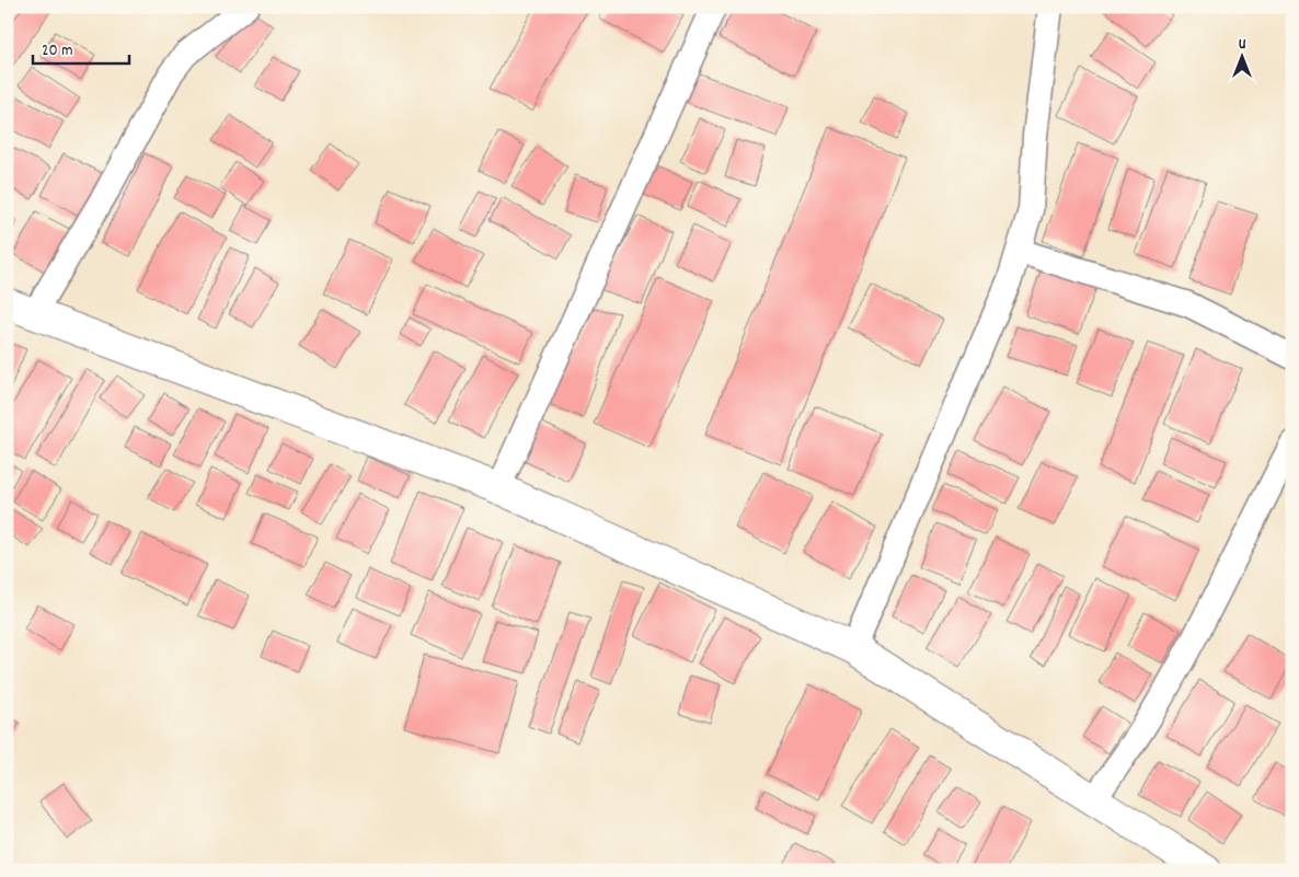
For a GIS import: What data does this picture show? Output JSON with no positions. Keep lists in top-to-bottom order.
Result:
{
  "scale_bar": "20 m",
  "north": "top"
}
